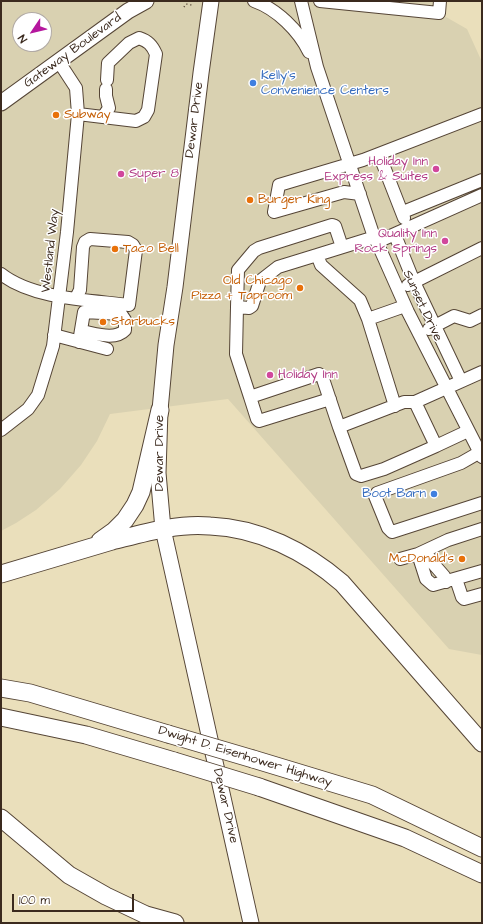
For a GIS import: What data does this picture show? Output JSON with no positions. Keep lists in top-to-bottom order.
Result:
{
  "streets": {
    "highway": ["Dwight D. Eisenhower Highway"],
    "main road": ["Gateway Boulevard", "Dewar Drive"],
    "street": ["Westland Way", "Sunset Drive"]
  },
  "crossings": [
    ["Gateway Boulevard", "Westland Way"]
  ],
  "places": [
    "Kelly’s Convenience Centers",
    "Subway",
    "Holiday Inn Express & Suites",
    "Super 8",
    "Burger King",
    "Quality Inn Rock Springs",
    "Taco Bell",
    "Old Chicago Pizza + Taproom",
    "Starbucks",
    "Holiday Inn",
    "Boot Barn",
    "McDonald's"
  ],
  "scale_bar": "100 m",
  "north": "bottom left"
}
